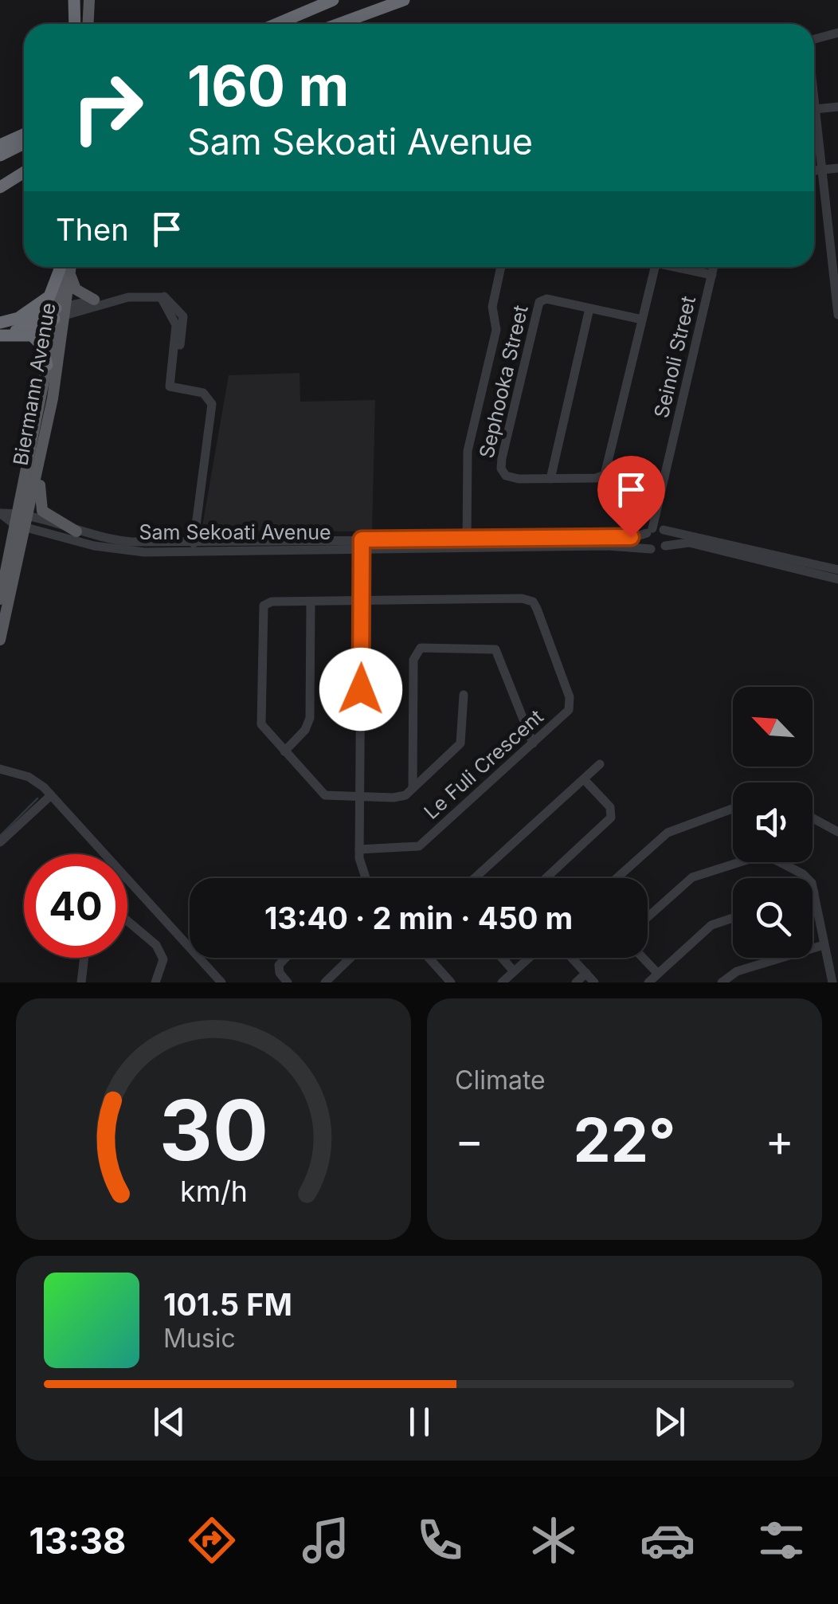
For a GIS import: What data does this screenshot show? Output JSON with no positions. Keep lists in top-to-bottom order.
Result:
{
  "streets": {
    "main road": ["Biermann Avenue"],
    "street": [
      "Seinoli Street",
      "Sephooka Street",
      "Sam Sekoati Avenue",
      "Le Fuli Crescent"
    ]
  },
  "crossings": [
    ["Seinoli Street", "Sam Sekoati Avenue"],
    ["Biermann Avenue", "Sam Sekoati Avenue"]
  ],
  "north": "top left",
  "page": {
    "turn": ["160 m", "Sam Sekoati Avenue"],
    "then": "Then",
    "limit": "40",
    "trip": "13:40 · 2 min · 450 m",
    "tile": "Climate",
    "heat": ["−", "22°", "+"],
    "song": ["101.5 FM", "Music"],
    "tabs": "13:38",
    "gauge": ["30", "km/h"]
  }
}
